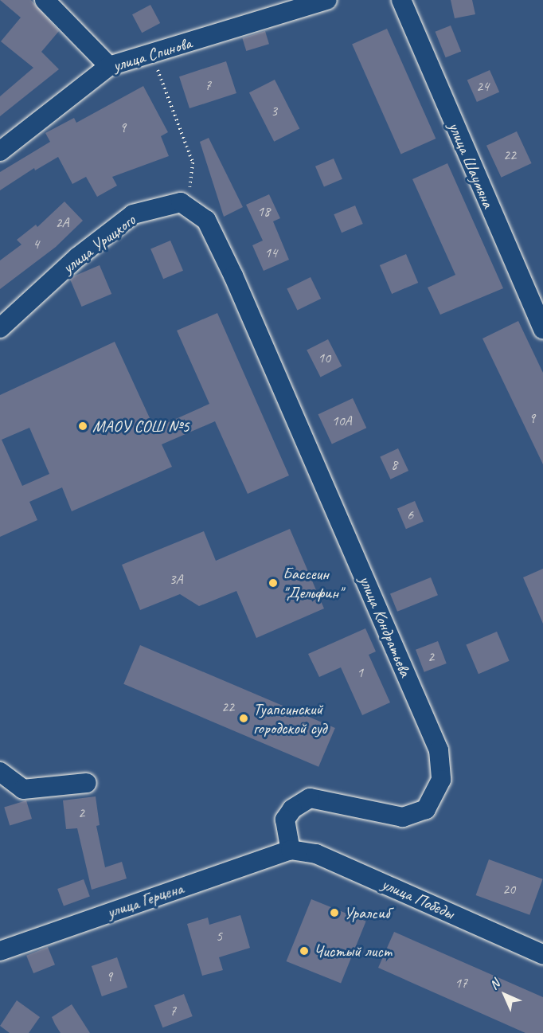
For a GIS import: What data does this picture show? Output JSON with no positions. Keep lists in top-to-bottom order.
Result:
{
  "streets": {
    "street": [
      "улица Спинова",
      "улица Шаумяна",
      "улица Урицкого",
      "улица Кондратьева",
      "улица Победы",
      "улица Герцена"
    ]
  },
  "crossings": [
    ["улица Урицкого", "улица Кондратьева"],
    ["улица Кондратьева", "улица Победы"],
    ["улица Кондратьева", "улица Герцена"],
    ["улица Победы", "улица Герцена"]
  ],
  "places": [
    "МАОУ СОШ №5",
    "Бассеин \"Дельфин\"",
    "Туапсинский городской суд",
    "Уралсиб",
    "Чистый лист"
  ],
  "house_numbers": [
    "7",
    "24",
    "3",
    "9",
    "22",
    "18",
    "2А",
    "4",
    "14",
    "10",
    "9",
    "10А",
    "8",
    "6",
    "3А",
    "2",
    "1",
    "22",
    "2",
    "20",
    "5",
    "9",
    "17",
    "7"
  ],
  "north": "top left"
}
